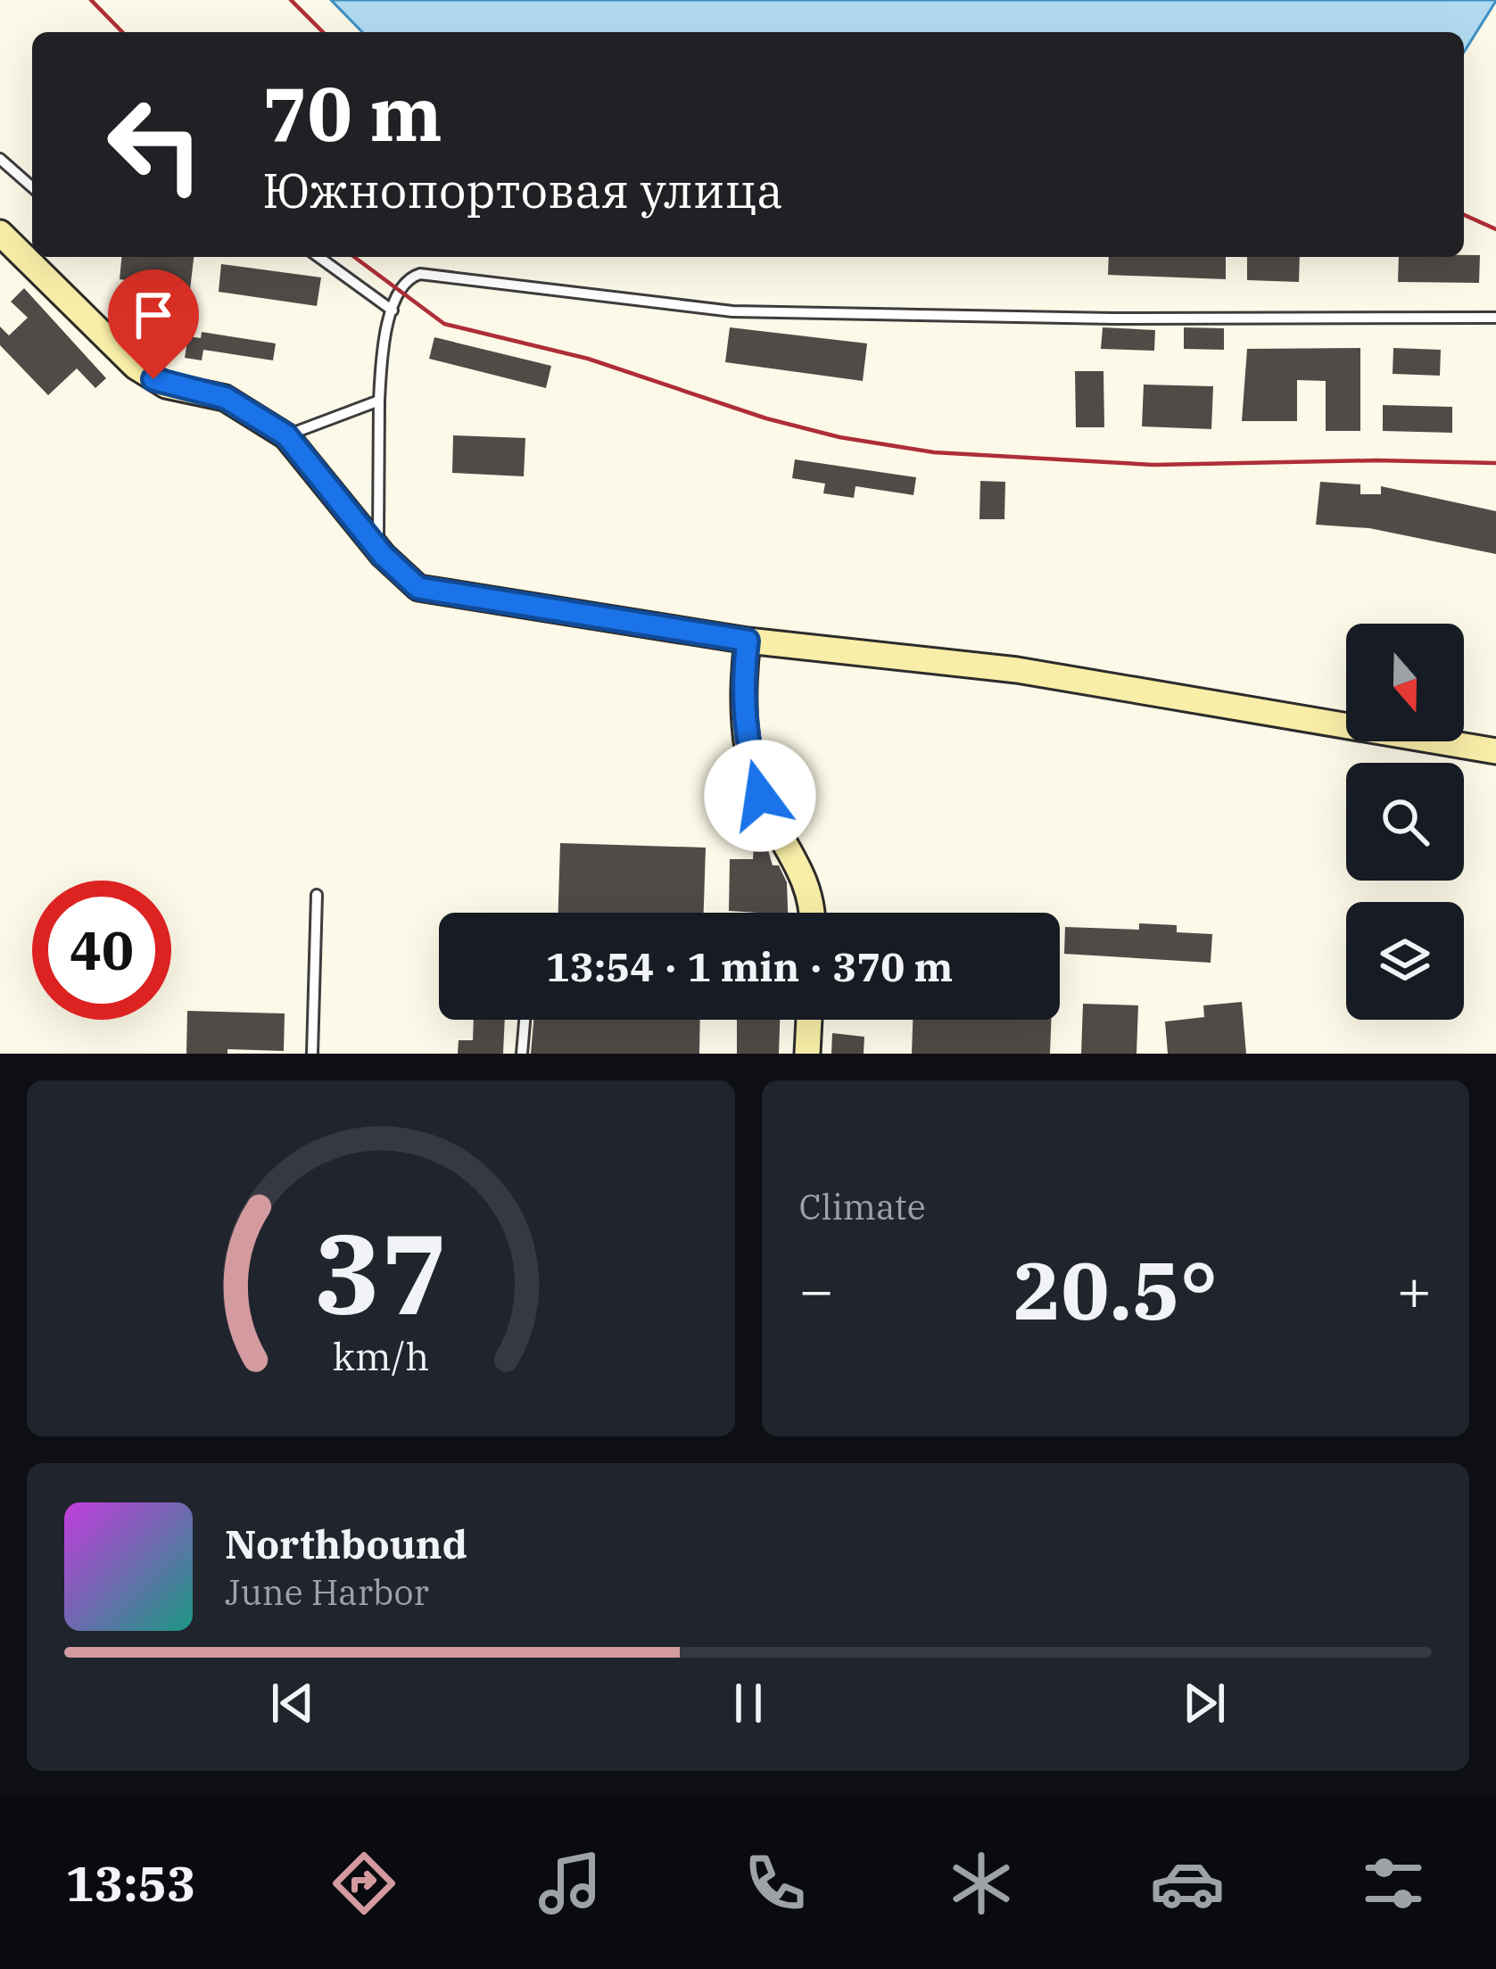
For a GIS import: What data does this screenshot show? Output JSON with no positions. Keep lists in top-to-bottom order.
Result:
{
  "north": "bottom",
  "page": {
    "turn": ["70 m", "Южнопортовая улица"],
    "limit": "40",
    "trip": "13:54 · 1 min · 370 m",
    "tile": "Climate",
    "heat": ["−", "20.5°", "+"],
    "song": ["Northbound", "June Harbor"],
    "tabs": "13:53",
    "gauge": ["37", "km/h"]
  }
}
